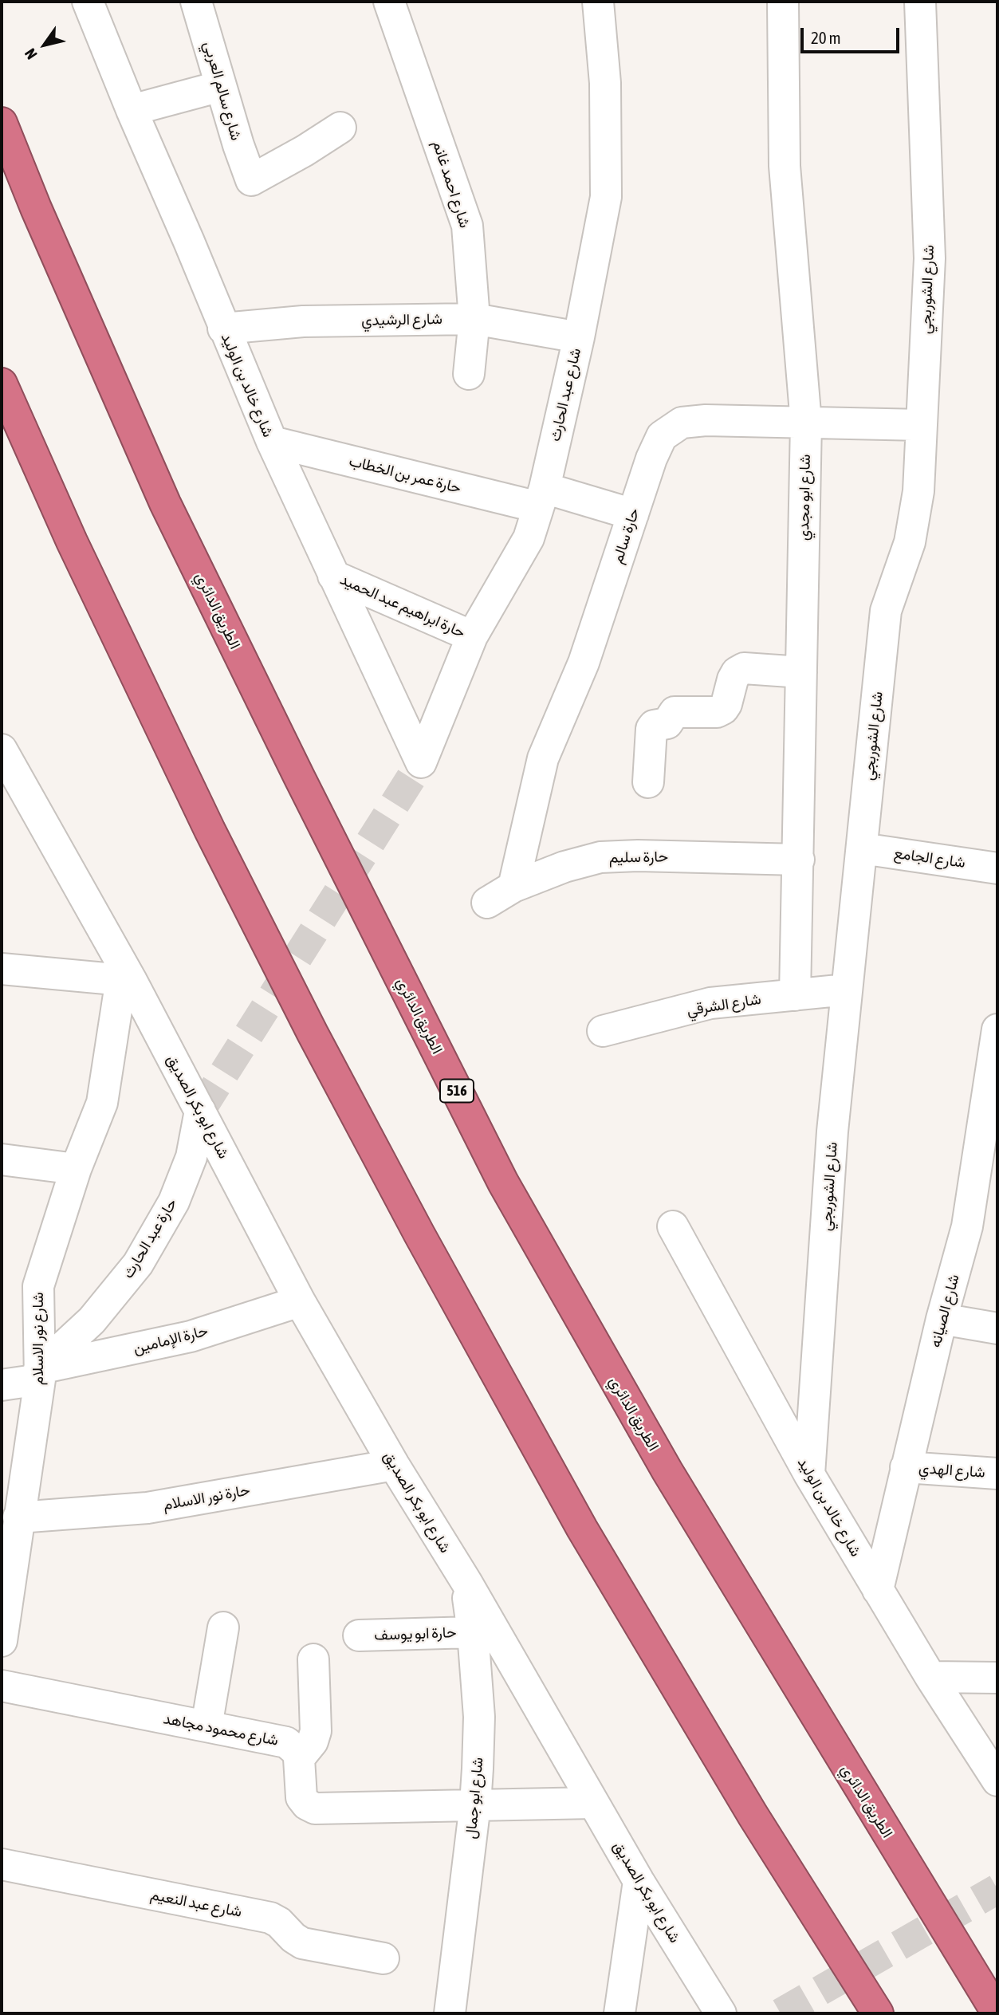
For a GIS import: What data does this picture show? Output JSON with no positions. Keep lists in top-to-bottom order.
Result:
{
  "streets": {
    "highway": ["الطريق الدائري", "516"],
    "street": [
      "شارع سالم العربي",
      "شارع احمد غانم",
      "شارع الشوربجي",
      "شارع الرشيدي",
      "شارع خالد بن الوليد",
      "شارع عبد الحارث",
      "حارة عمر بن الخطاب",
      "شارع ابو مجدي",
      "حارة سالم",
      "حارة ابراهيم عبد الحميد",
      "حارة سليم",
      "شارع الجامع",
      "شارع الشرقي",
      "شارع ابو بكر الصديق",
      "حارة عبد الحارث",
      "شارع الصيانه",
      "شارع نور الاسلام",
      "حارة الإمامين",
      "شارع الهدي",
      "حارة نور الاسلام",
      "حارة ابو يوسف",
      "شارع محمود مجاهد",
      "شارع ابو جمال",
      "شارع عبد النعيم"
    ]
  },
  "crossings": [
    ["شارع احمد غانم", "شارع الرشيدي"],
    ["شارع الشوربجي", "شارع خالد بن الوليد"],
    ["شارع الشوربجي", "حارة سالم"],
    ["شارع الشوربجي", "شارع الجامع"],
    ["شارع الشوربجي", "شارع الشرقي"],
    ["شارع الرشيدي", "شارع خالد بن الوليد"],
    ["شارع الرشيدي", "شارع عبد الحارث"],
    ["شارع خالد بن الوليد", "شارع عبد الحارث"],
    ["شارع خالد بن الوليد", "حارة عمر بن الخطاب"],
    ["شارع خالد بن الوليد", "حارة ابراهيم عبد الحميد"],
    ["شارع خالد بن الوليد", "شارع الصيانه"],
    ["شارع عبد الحارث", "حارة عمر بن الخطاب"],
    ["شارع عبد الحارث", "حارة ابراهيم عبد الحميد"],
    ["حارة عمر بن الخطاب", "حارة سالم"],
    ["شارع ابو مجدي", "حارة سالم"],
    ["شارع ابو مجدي", "حارة سليم"],
    ["شارع ابو مجدي", "شارع الشرقي"],
    ["حارة سالم", "حارة سليم"],
    ["شارع ابو بكر الصديق", "حارة عبد الحارث"],
    ["شارع ابو بكر الصديق", "شارع نور الاسلام"],
    ["شارع ابو بكر الصديق", "حارة الإمامين"],
    ["شارع ابو بكر الصديق", "حارة نور الاسلام"],
    ["شارع ابو بكر الصديق", "شارع ابو جمال"],
    ["حارة عبد الحارث", "شارع نور الاسلام"],
    ["حارة عبد الحارث", "حارة الإمامين"],
    ["شارع الصيانه", "شارع الهدي"],
    ["شارع نور الاسلام", "حارة الإمامين"],
    ["شارع نور الاسلام", "حارة نور الاسلام"],
    ["حارة ابو يوسف", "شارع ابو جمال"]
  ],
  "scale_bar": "20 m",
  "north": "bottom left"
}
